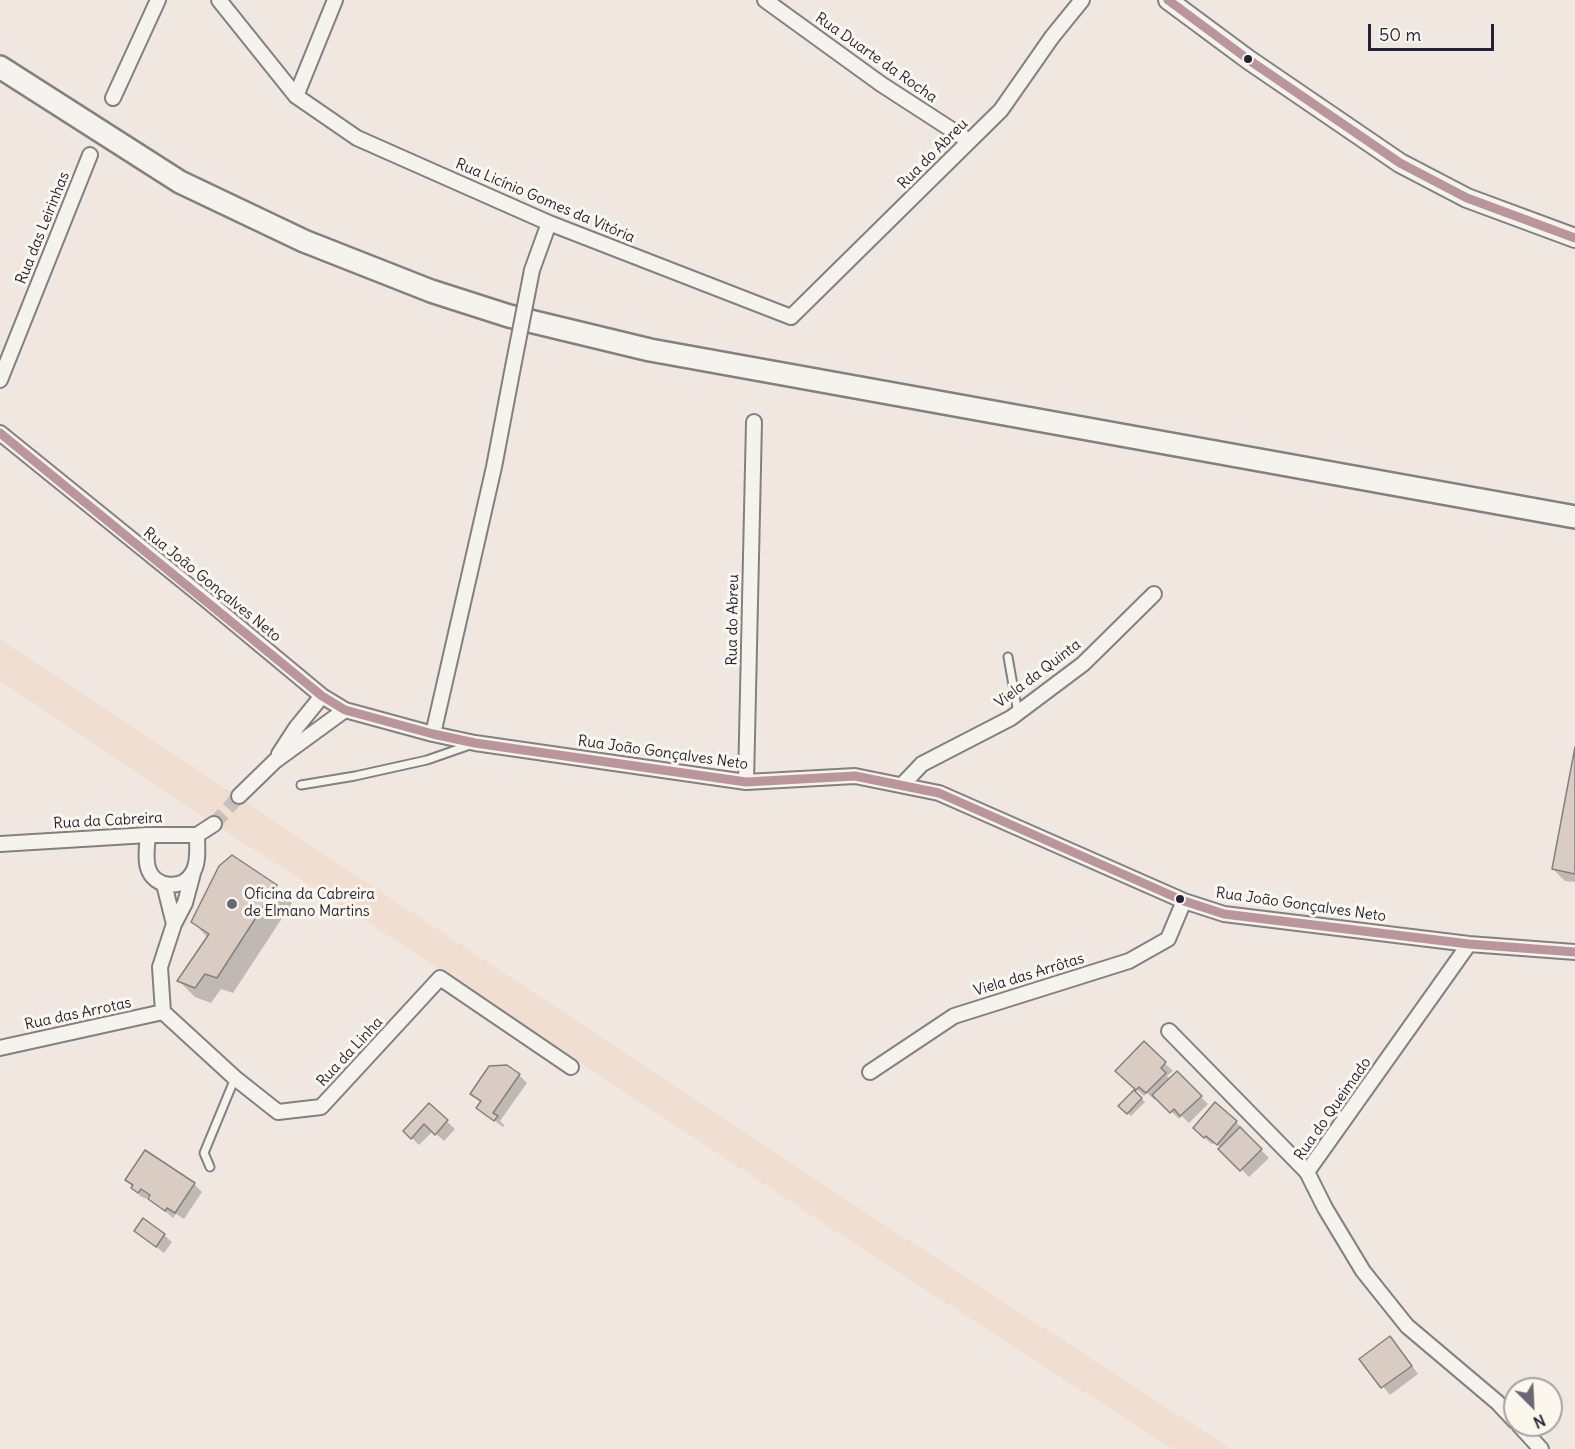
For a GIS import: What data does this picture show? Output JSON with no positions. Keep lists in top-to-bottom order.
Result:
{
  "streets": {
    "street": [
      "Rua Duarte da Rocha",
      "Rua do Abreu",
      "Rua Licínio Gomes da Vitória",
      "Rua das Leirinhas",
      "Rua João Gonçalves Neto",
      "Viela da Quinta",
      "Rua da Cabreira",
      "Viela das Arrôtas",
      "Rua das Arrotas",
      "Rua da Linha",
      "Rua do Queimado"
    ]
  },
  "crossings": [
    ["Rua Duarte da Rocha", "Rua do Abreu"],
    ["Rua do Abreu", "Rua Licínio Gomes da Vitória"],
    ["Rua do Abreu", "Rua João Gonçalves Neto"],
    ["Rua João Gonçalves Neto", "Viela da Quinta"],
    ["Rua João Gonçalves Neto", "Viela das Arrôtas"],
    ["Rua João Gonçalves Neto", "Rua do Queimado"],
    ["Rua das Arrotas", "Rua da Linha"]
  ],
  "places": ["Oficina da Cabreira de Elmano Martins"],
  "scale_bar": "50 m",
  "north": "bottom right"
}
